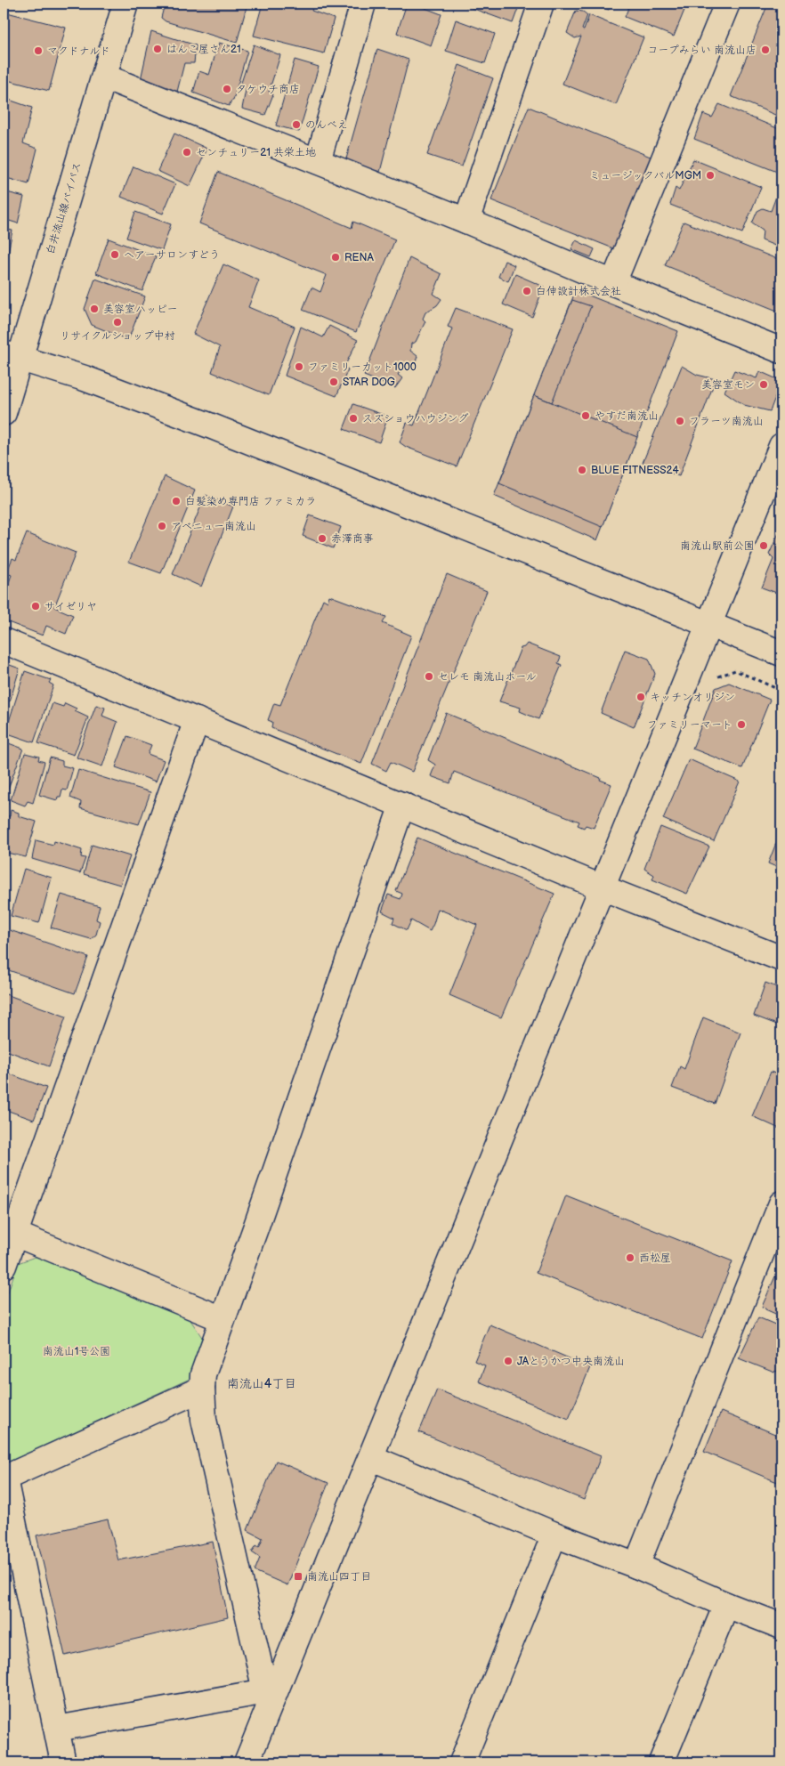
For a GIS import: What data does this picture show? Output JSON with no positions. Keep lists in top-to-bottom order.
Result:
{
  "streets": {
    "street": ["白井流山線バイパス"]
  },
  "districts": ["南流山4丁目"],
  "parks": ["南流山1号公園"],
  "places": {
    "other": [
      "はんこ屋さん21",
      "コープみらい 南流山店",
      "マクドナルド",
      "タケウチ商店",
      "のんべえ",
      "センチュリー21 共栄土地",
      "ミュージックバルMGM",
      "ヘアーサロンすどう",
      "RENA",
      "白伸設計株式会社",
      "美容室ハッピー",
      "リサイクルショップ中村",
      "ファミリーカット1000",
      "STAR DOG",
      "美容室モン",
      "やすだ南流山",
      "スズショウハウジング",
      "フラーツ南流山",
      "BLUE FITNESS24",
      "白髪染め専門店 ファミカラ",
      "アベニュー南流山",
      "赤澤商事",
      "南流山駅前公園",
      "サイゼリヤ",
      "セレモ 南流山ホール",
      "キッチンオリジン",
      "ファミリーマート",
      "西松屋",
      "JAとうかつ中央南流山"
    ],
    "transit": ["南流山四丁目"]
  }
}
